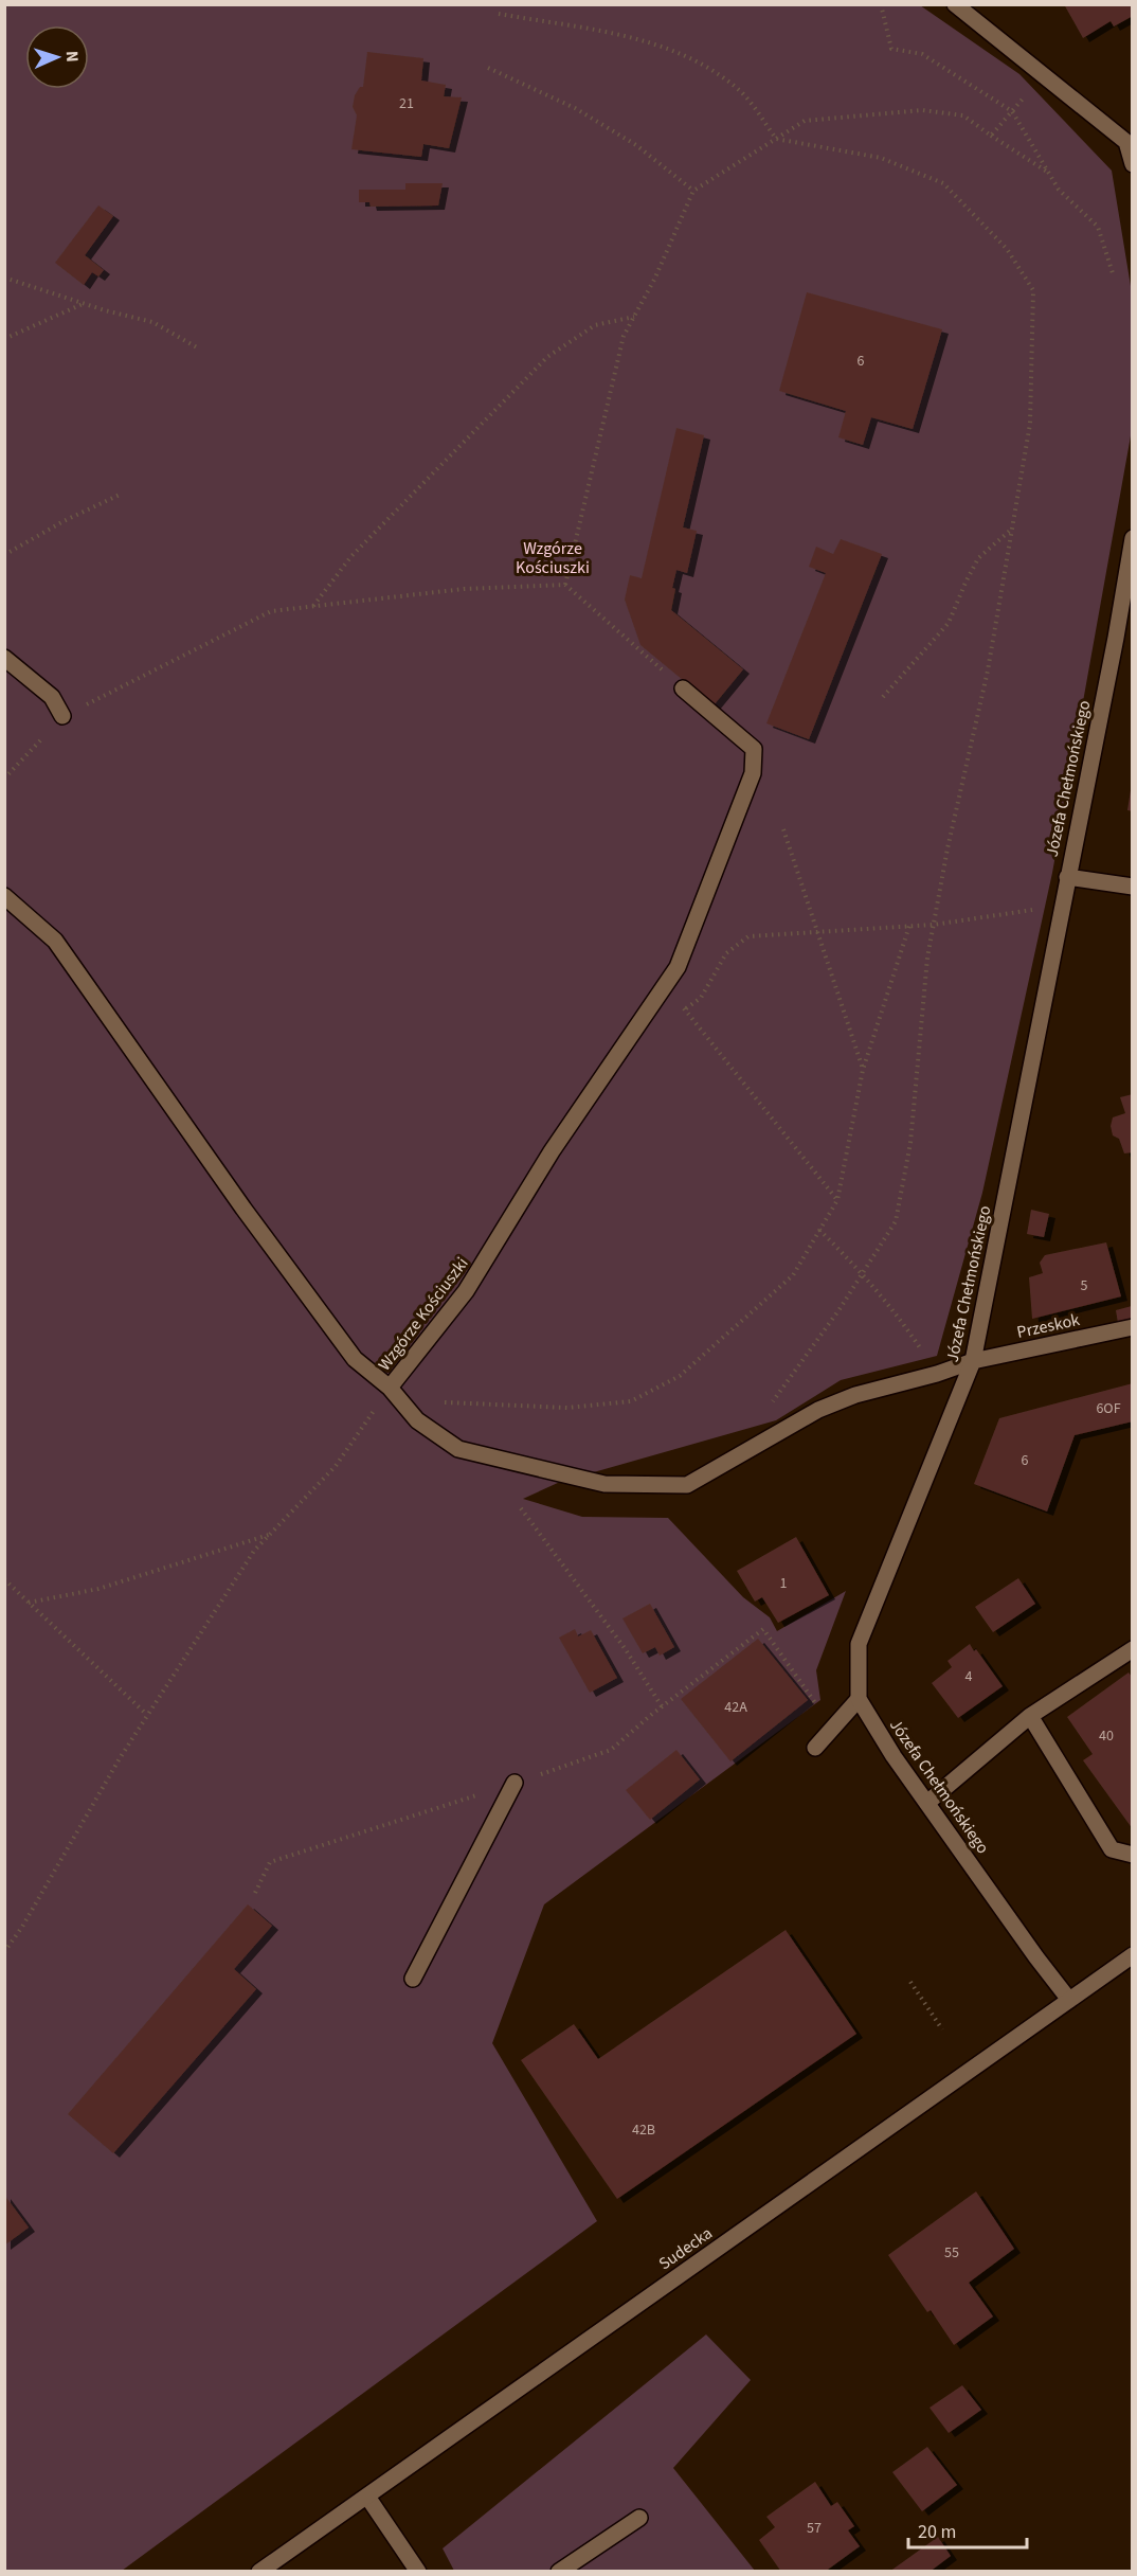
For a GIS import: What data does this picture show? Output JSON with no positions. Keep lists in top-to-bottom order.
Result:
{
  "streets": {
    "street": [
      "Józefa Chełmońskiego",
      "Wzgórze Kościuszki",
      "Przeskok",
      "Sudecka"
    ]
  },
  "crossings": [
    ["Józefa Chełmońskiego", "Wzgórze Kościuszki"],
    ["Józefa Chełmońskiego", "Przeskok"],
    ["Józefa Chełmońskiego", "Sudecka"],
    ["Wzgórze Kościuszki", "Przeskok"]
  ],
  "parks": ["Wzgórze Kościuszki"],
  "house_numbers": [
    "21",
    "6",
    "5",
    "6OF",
    "6",
    "1",
    "4",
    "42A",
    "40",
    "42B",
    "55",
    "57"
  ],
  "scale_bar": "20 m",
  "north": "right"
}
